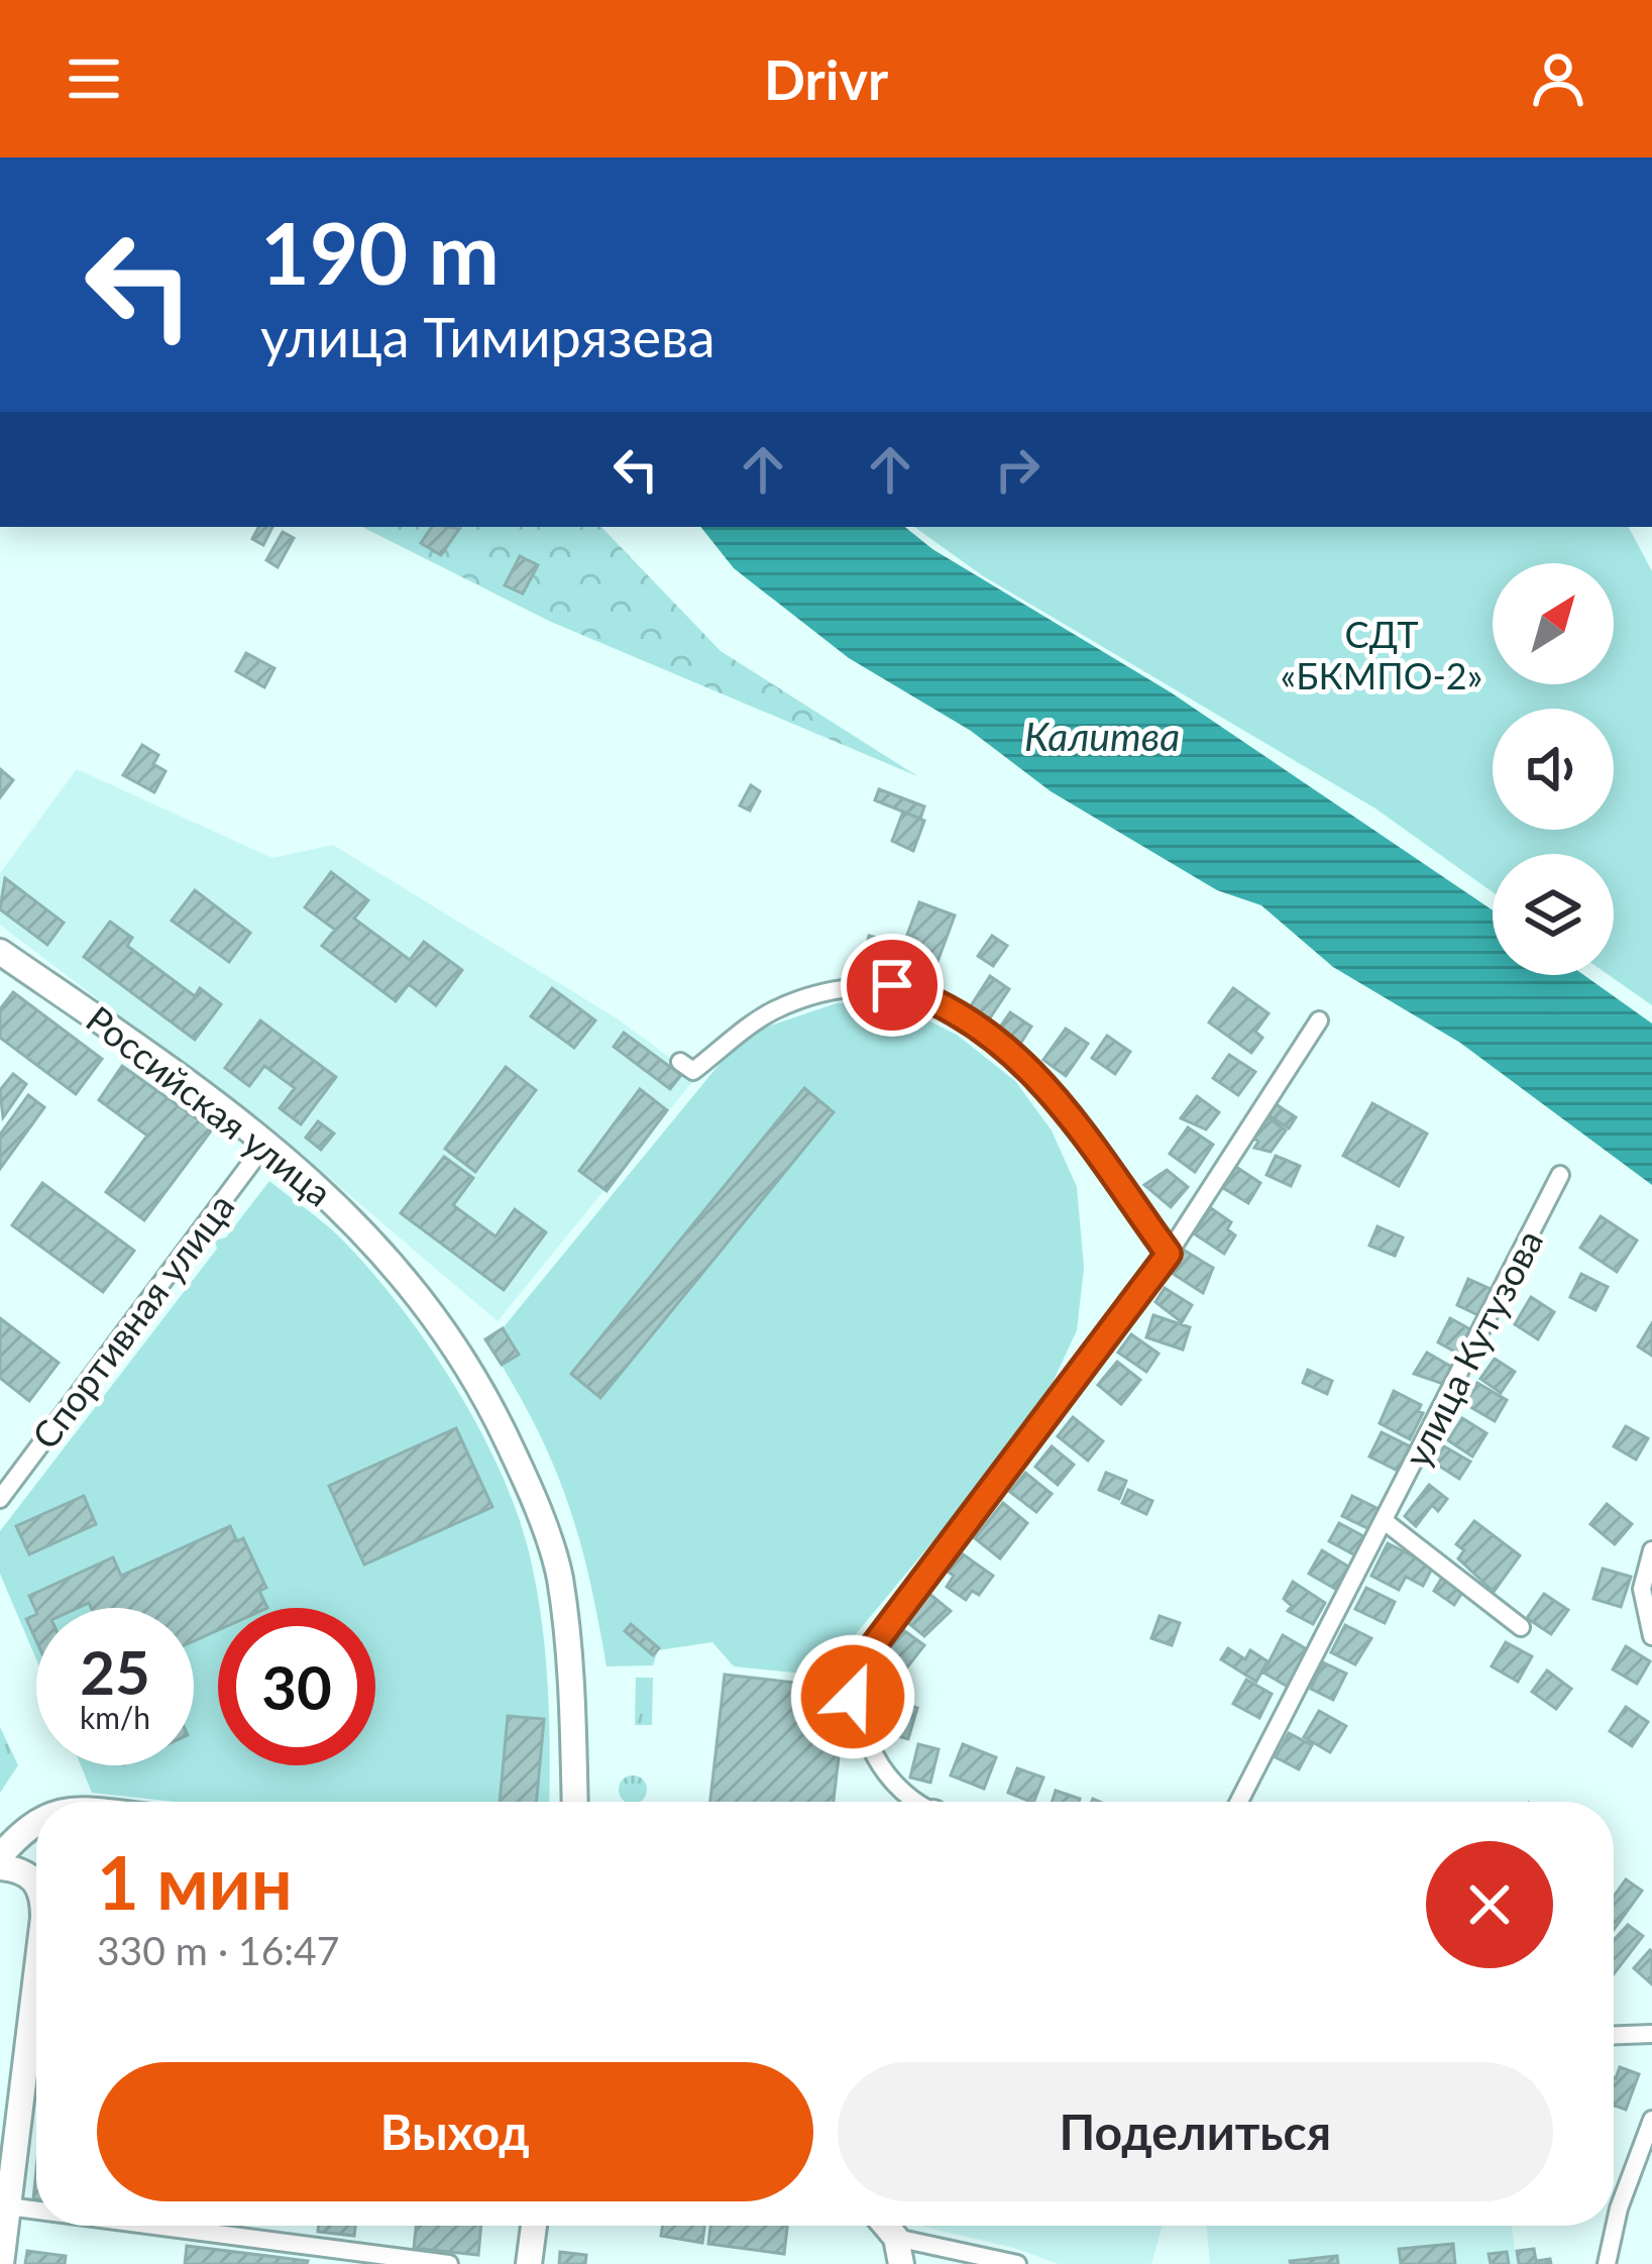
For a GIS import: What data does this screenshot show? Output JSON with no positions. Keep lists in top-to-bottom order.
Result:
{
  "streets": {
    "street": ["Российская улица", "Спортивная улица", "улица Кутузова"]
  },
  "crossings": [
    ["Российская улица", "Спортивная улица"]
  ],
  "water": ["Калитва"],
  "parks": ["СДТ «БКМПО-2»"],
  "north": "top right",
  "page": {
    "header": "Drivr",
    "turn": ["190 m", "улица Тимирязева"],
    "speed": "25 km/h",
    "limit": "30",
    "heading": ["1 мин", "330 m · 16:47"],
    "buttons": ["Выход", "Поделиться"]
  }
}
